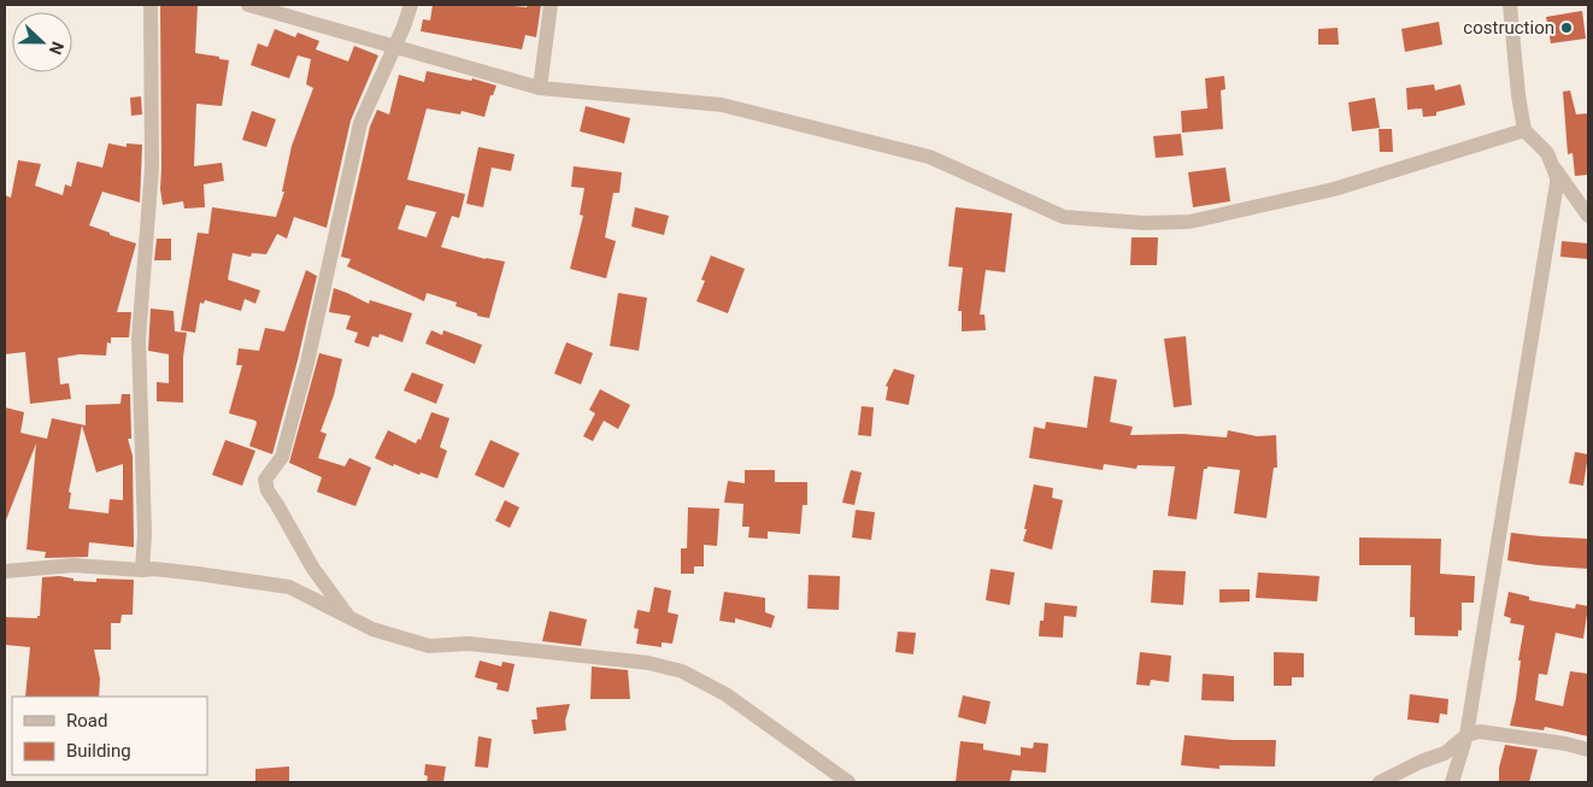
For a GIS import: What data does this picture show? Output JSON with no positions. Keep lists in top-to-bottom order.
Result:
{
  "places": ["costruction"],
  "legend": ["Road", "Building"],
  "north": "right"
}
